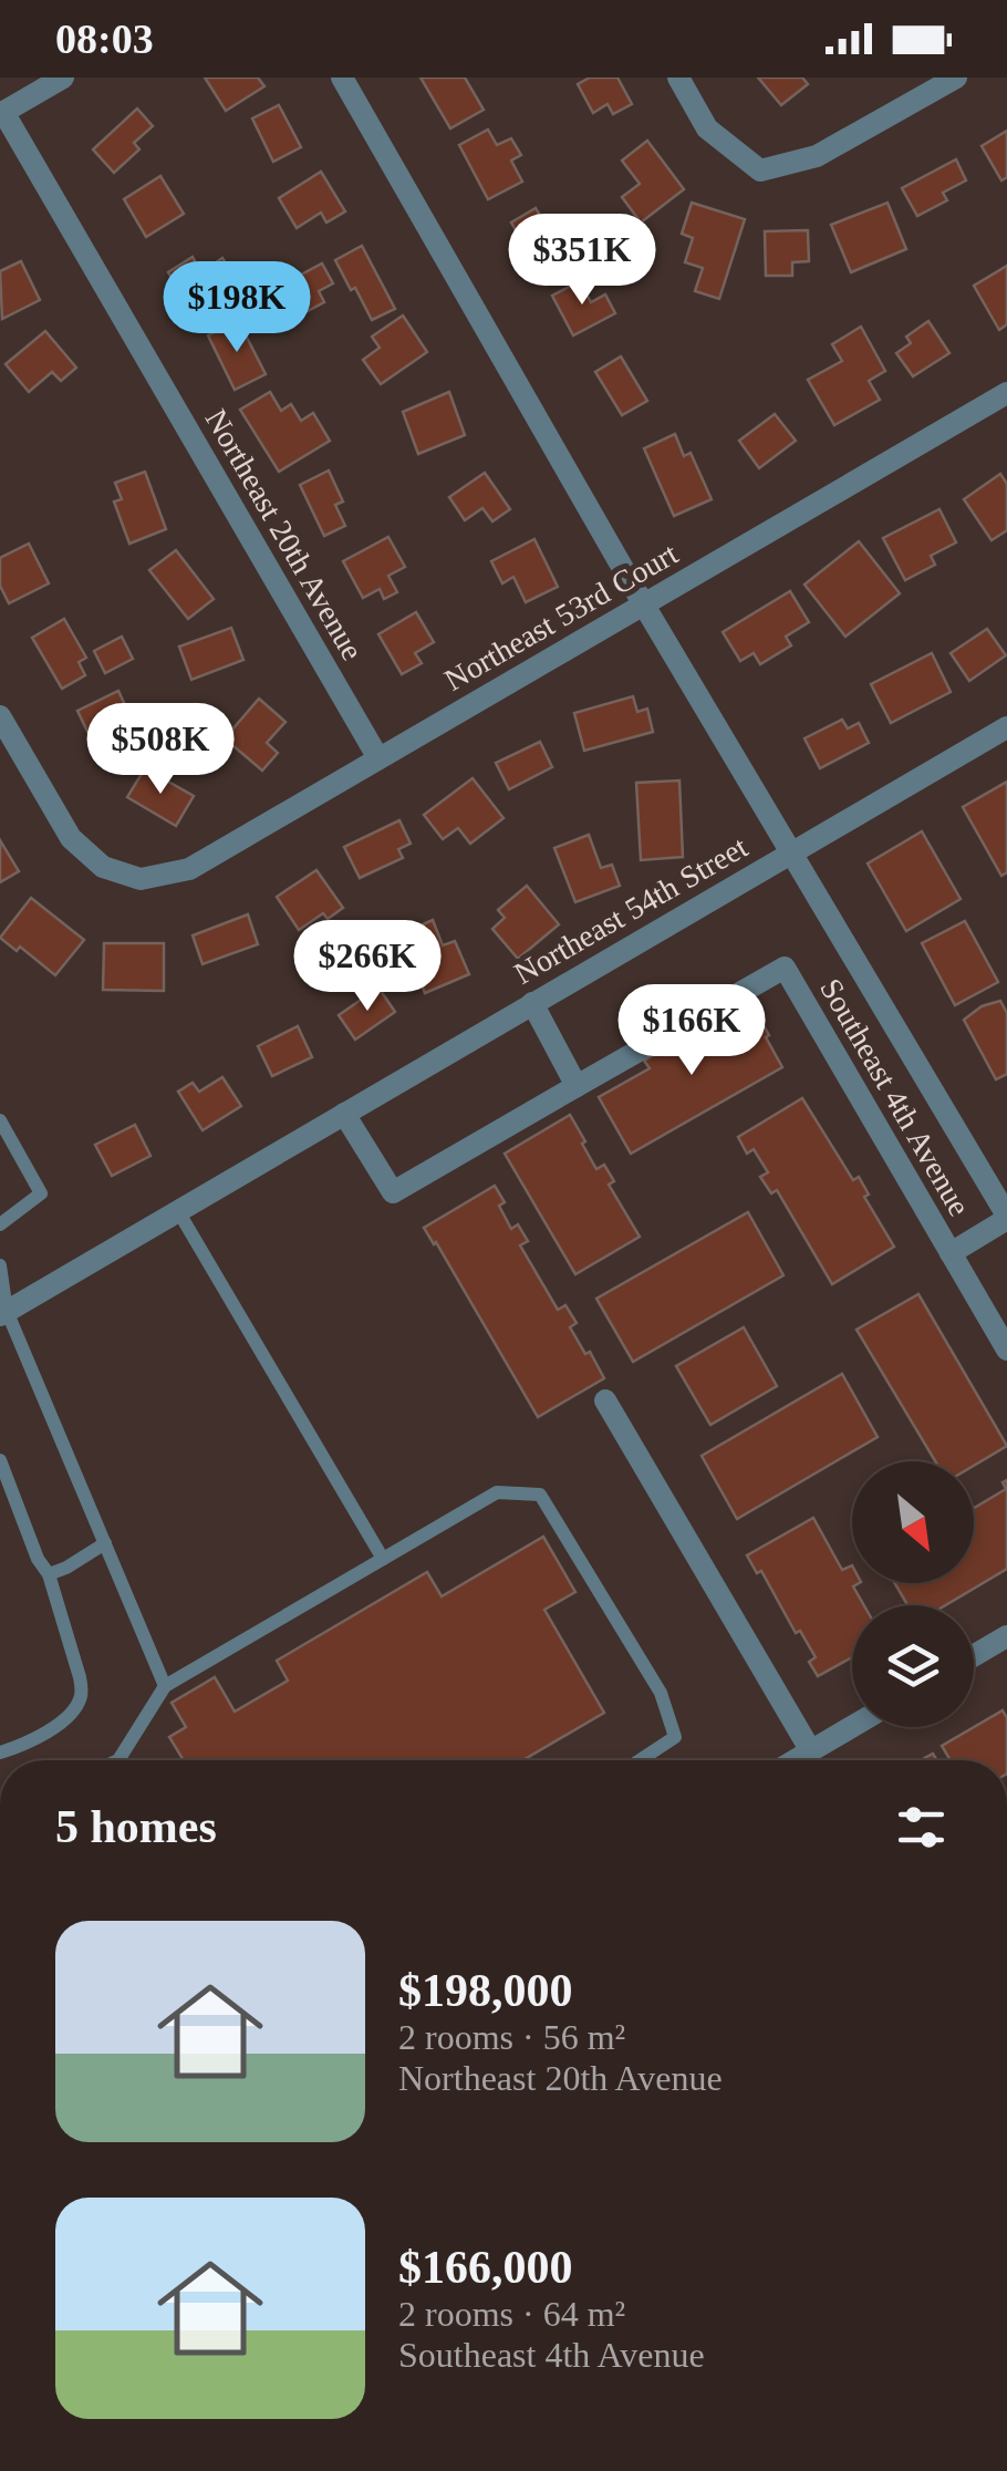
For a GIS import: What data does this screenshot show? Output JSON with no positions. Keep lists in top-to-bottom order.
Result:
{
  "streets": {
    "street": [
      "Northeast 20th Avenue",
      "Northeast 53rd Court",
      "Northeast 54th Street",
      "Southeast 4th Avenue"
    ]
  },
  "crossings": [
    ["Northeast 20th Avenue", "Northeast 53rd Court"],
    ["Northeast 53rd Court", "Southeast 4th Avenue"],
    ["Northeast 54th Street", "Southeast 4th Avenue"]
  ],
  "north": "bottom right",
  "page": {
    "status": "08:03",
    "price": [
      "$351K",
      "$198K",
      "$508K",
      "$266K",
      "$166K"
    ],
    "heading": "5 homes",
    "list": [
      {
        "name": "$198,000",
        "note": "2 rooms · 56 m² · Northeast 20th Avenue"
      },
      {
        "name": "$166,000",
        "note": "2 rooms · 64 m² · Southeast 4th Avenue"
      }
    ]
  }
}
